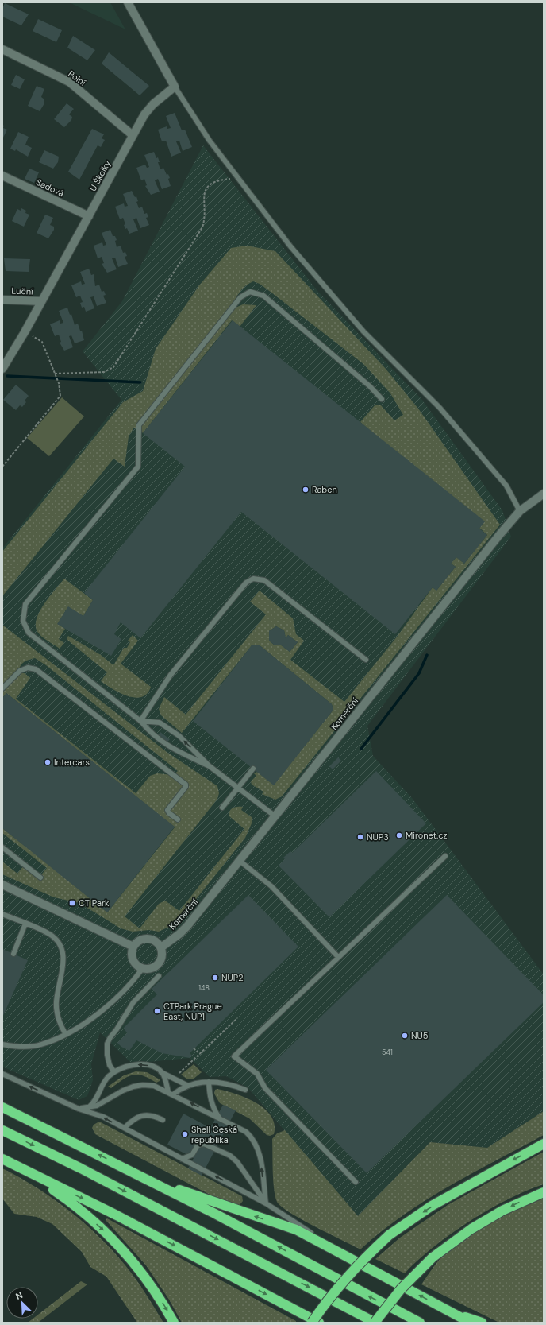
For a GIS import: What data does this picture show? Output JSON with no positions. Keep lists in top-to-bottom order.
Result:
{
  "streets": {
    "street": [
      "Polní",
      "U Školky",
      "Sadová",
      "Luční",
      "Komerční"
    ]
  },
  "crossings": [
    ["Polní", "U Školky"],
    ["U Školky", "Sadová"],
    ["U Školky", "Luční"]
  ],
  "places": {
    "other": [
      "Raben",
      "Intercars",
      "Mironet.cz",
      "NUP3",
      "NUP2",
      "CTPark Prague East, NUP1",
      "NU5",
      "Shell Česká republika"
    ],
    "transit": ["CT Park"]
  },
  "house_numbers": ["148", "541"],
  "north": "top left"
}
